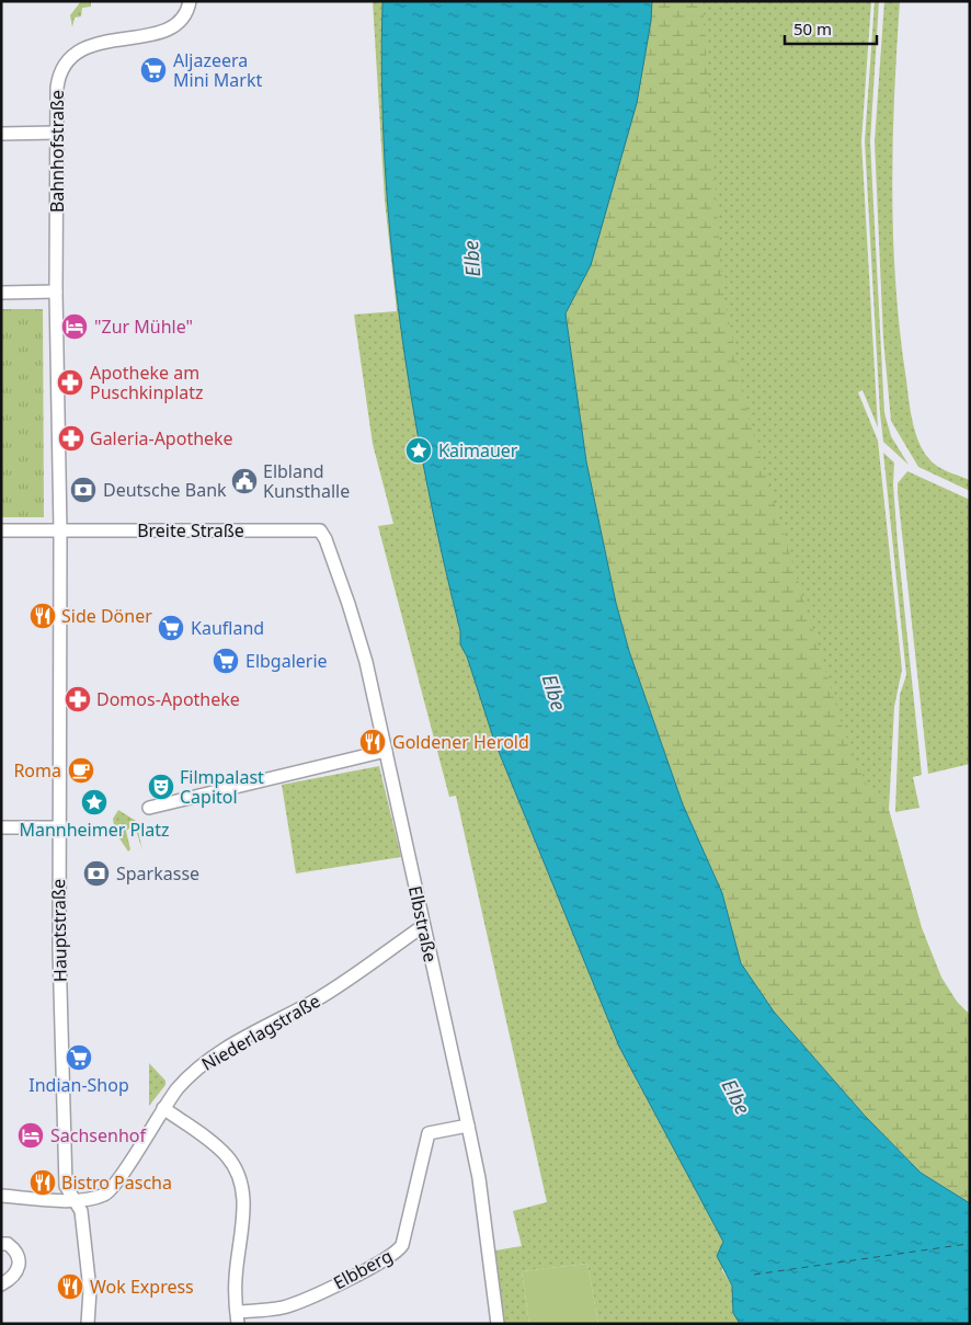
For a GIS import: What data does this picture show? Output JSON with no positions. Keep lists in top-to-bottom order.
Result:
{
  "streets": {
    "street": [
      "Bahnhofstraße",
      "Breite Straße",
      "Elbstraße",
      "Hauptstraße",
      "Niederlagstraße",
      "Elbberg"
    ]
  },
  "crossings": [
    ["Bahnhofstraße", "Breite Straße"],
    ["Bahnhofstraße", "Hauptstraße"],
    ["Breite Straße", "Elbstraße"],
    ["Breite Straße", "Hauptstraße"],
    ["Elbstraße", "Niederlagstraße"],
    ["Elbstraße", "Elbberg"],
    ["Hauptstraße", "Niederlagstraße"]
  ],
  "water": ["Elbe"],
  "places": {
    "supermarket": [
      "Aljazeera Mini Markt",
      "Kaufland",
      "Elbgalerie",
      "Indian-Shop"
    ],
    "hotel": ["\"Zur Mühle\"", "Sachsenhof"],
    "pharmacy": ["Apotheke am Puschkinplatz", "Galeria-Apotheke", "Domos-Apotheke"],
    "place": ["Kaimauer", "Mannheimer Platz"],
    "public building": ["Elbland Kunsthalle"],
    "bank": ["Deutsche Bank", "Sparkasse"],
    "restaurant": [
      "Side Döner",
      "Goldener Herold",
      "Bistro Pascha",
      "Wok Express"
    ],
    "cafe": ["Roma"],
    "theatre": ["Filmpalast Capitol"]
  },
  "scale_bar": "50 m"
}
